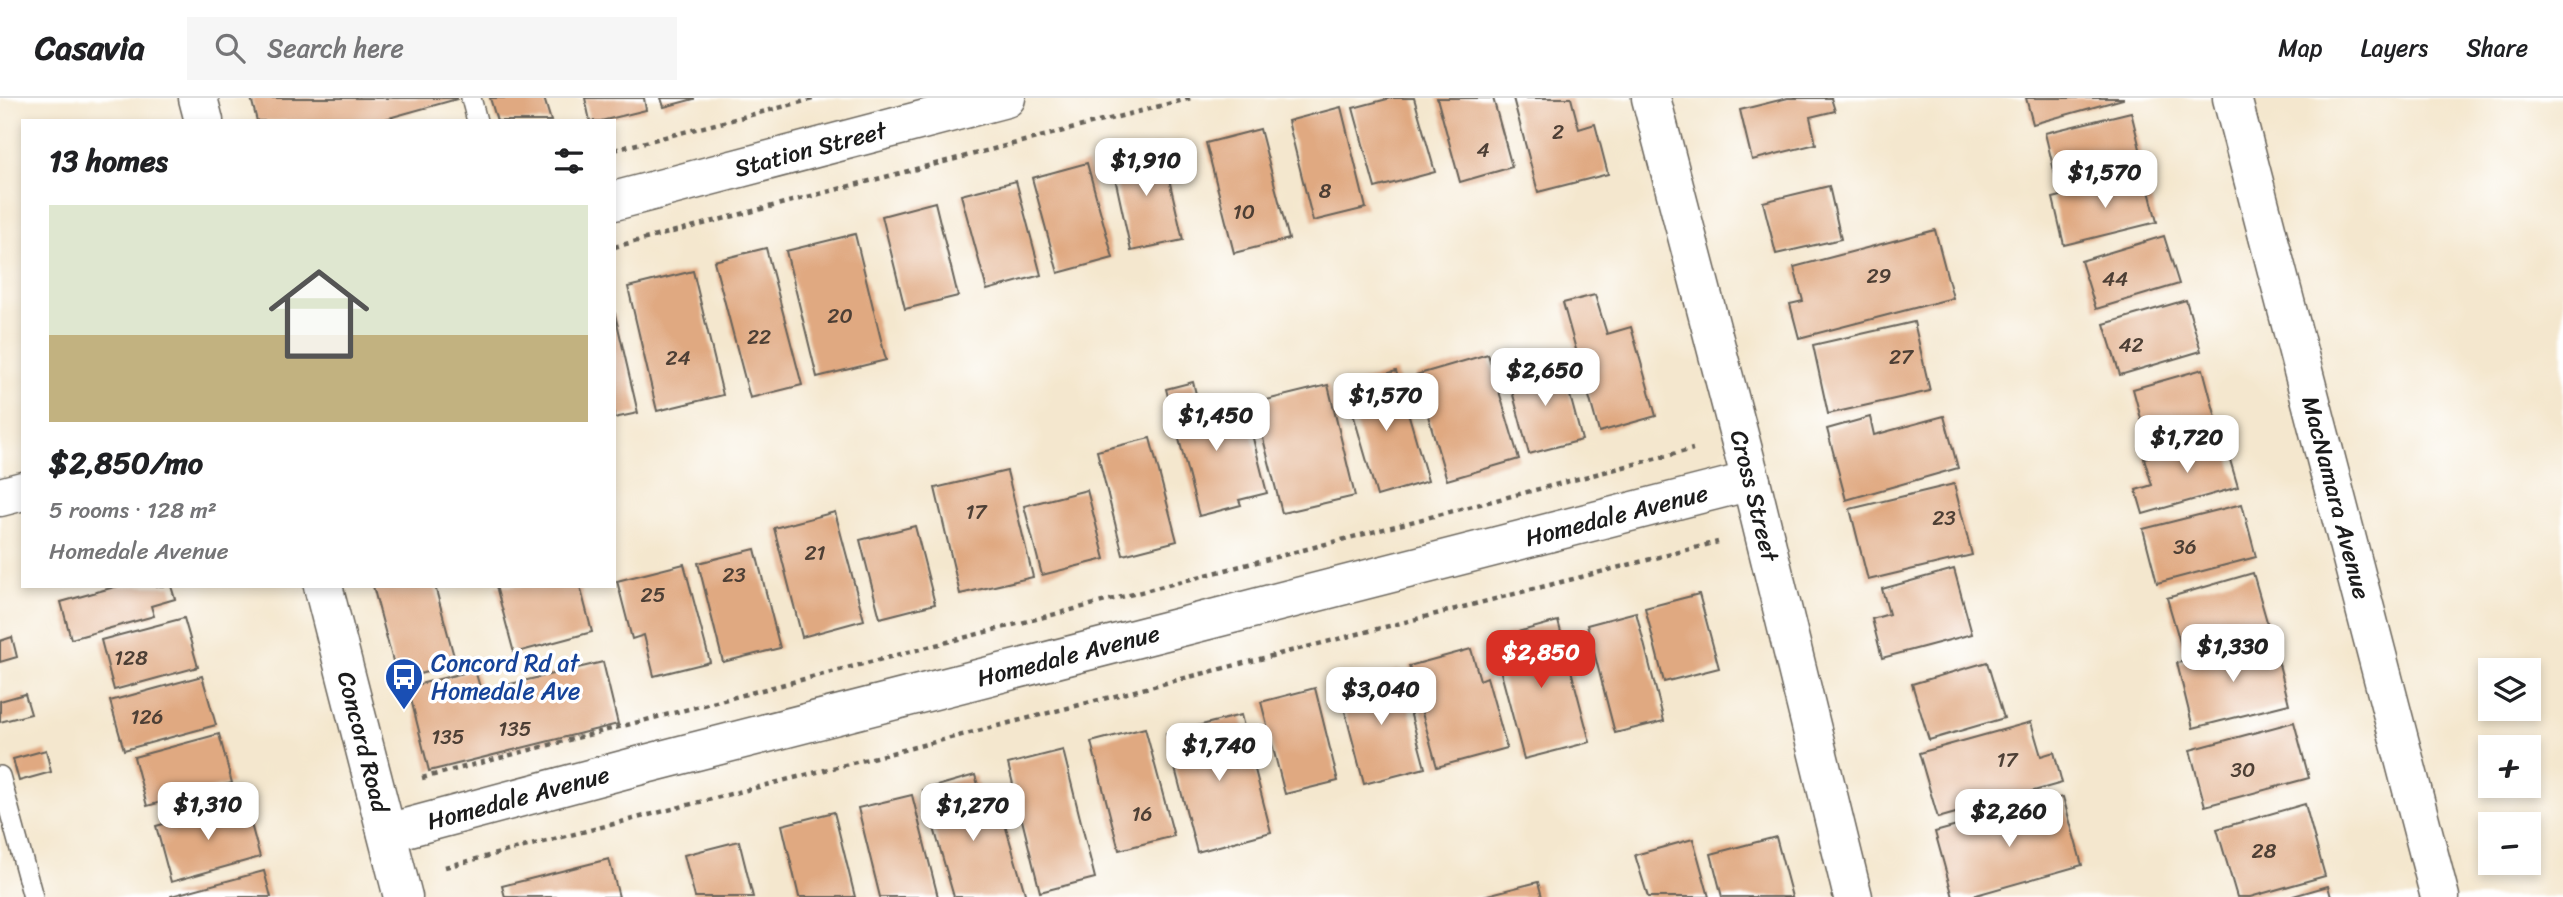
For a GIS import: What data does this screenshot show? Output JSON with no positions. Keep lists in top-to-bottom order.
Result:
{
  "streets": {
    "street": [
      "Station Street",
      "Cross Street",
      "MacNamara Avenue",
      "Homedale Avenue",
      "Concord Road"
    ]
  },
  "crossings": [
    ["Cross Street", "Homedale Avenue"],
    ["Homedale Avenue", "Concord Road"]
  ],
  "places": {
    "bus stop": ["Concord Rd at Homedale Ave"]
  },
  "house_numbers": [
    "2",
    "4",
    "8",
    "10",
    "29",
    "44",
    "20",
    "22",
    "42",
    "27",
    "24",
    "17",
    "23",
    "36",
    "21",
    "23",
    "25",
    "128",
    "126",
    "135",
    "135",
    "17",
    "30",
    "16",
    "28"
  ],
  "page": {
    "header": "Casavia",
    "search": "Search here",
    "nav": ["Map", "Layers", "Share"],
    "heading": "13 homes",
    "price": [
      "$1,910",
      "$1,570",
      "$2,650",
      "$1,570",
      "$1,450",
      "$1,720",
      "$1,330",
      "$2,850",
      "$3,040",
      "$1,740",
      "$1,310",
      "$1,270",
      "$2,260"
    ],
    "list": [
      {
        "name": "$2,850/mo",
        "note": "5 rooms · 128 m² · Homedale Avenue"
      }
    ],
    "map_buttons": ["+", "−"]
  }
}
